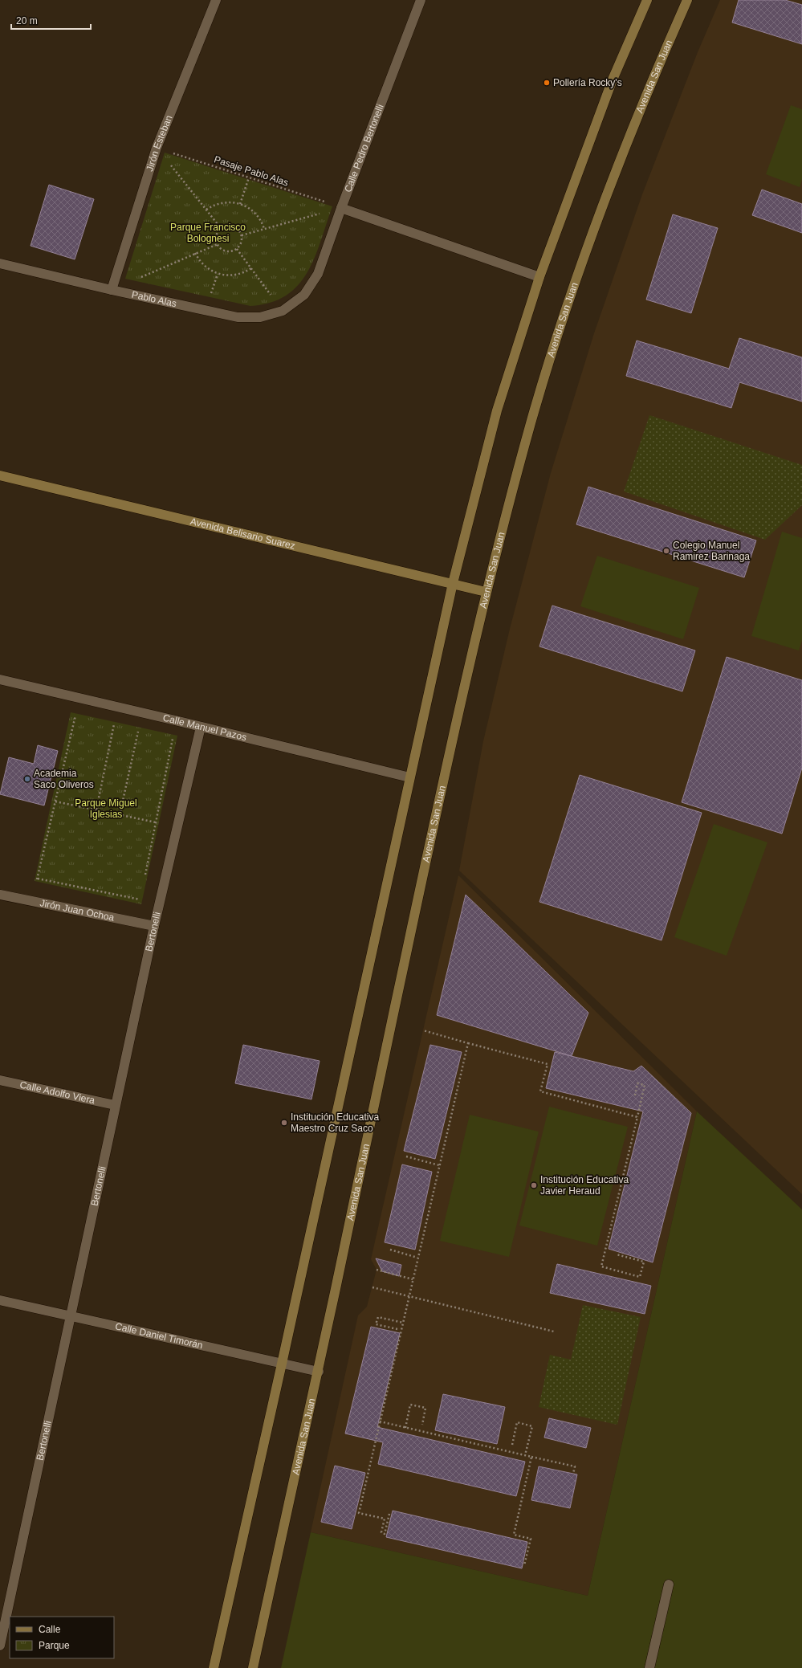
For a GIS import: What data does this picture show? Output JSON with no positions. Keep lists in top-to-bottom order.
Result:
{
  "streets": {
    "main road": ["Avenida San Juan", "Avenida Belisario Suarez"],
    "street": [
      "Jirón Esteban",
      "Calle Pedro Bertonelli",
      "Pablo Alas",
      "Calle Manuel Pazos",
      "Jirón Juan Ochoa",
      "Bertonelli",
      "Calle Adolfo Viera",
      "Calle Daniel Timorán"
    ],
    "path": ["Pasaje Pablo Alas"]
  },
  "crossings": [
    ["Avenida San Juan", "Avenida Belisario Suarez"],
    ["Avenida San Juan", "Calle Daniel Timorán"],
    ["Jirón Esteban", "Pasaje Pablo Alas"],
    ["Jirón Esteban", "Pablo Alas"],
    ["Calle Pedro Bertonelli", "Pasaje Pablo Alas"],
    ["Calle Pedro Bertonelli", "Pablo Alas"],
    ["Calle Manuel Pazos", "Bertonelli"],
    ["Jirón Juan Ochoa", "Bertonelli"],
    ["Bertonelli", "Calle Adolfo Viera"],
    ["Bertonelli", "Calle Daniel Timorán"]
  ],
  "parks": ["Parque Francisco Bolognesi", "Parque Miguel Iglesias"],
  "places": [
    "Pollería Rocky's",
    "Colegio Manuel Ramirez Barinaga",
    "Academia Saco Oliveros",
    "Institución Educativa Maestro Cruz Saco",
    "Institución Educativa Javier Heraud"
  ],
  "legend": ["Calle", "Parque"],
  "scale_bar": "20 m"
}
